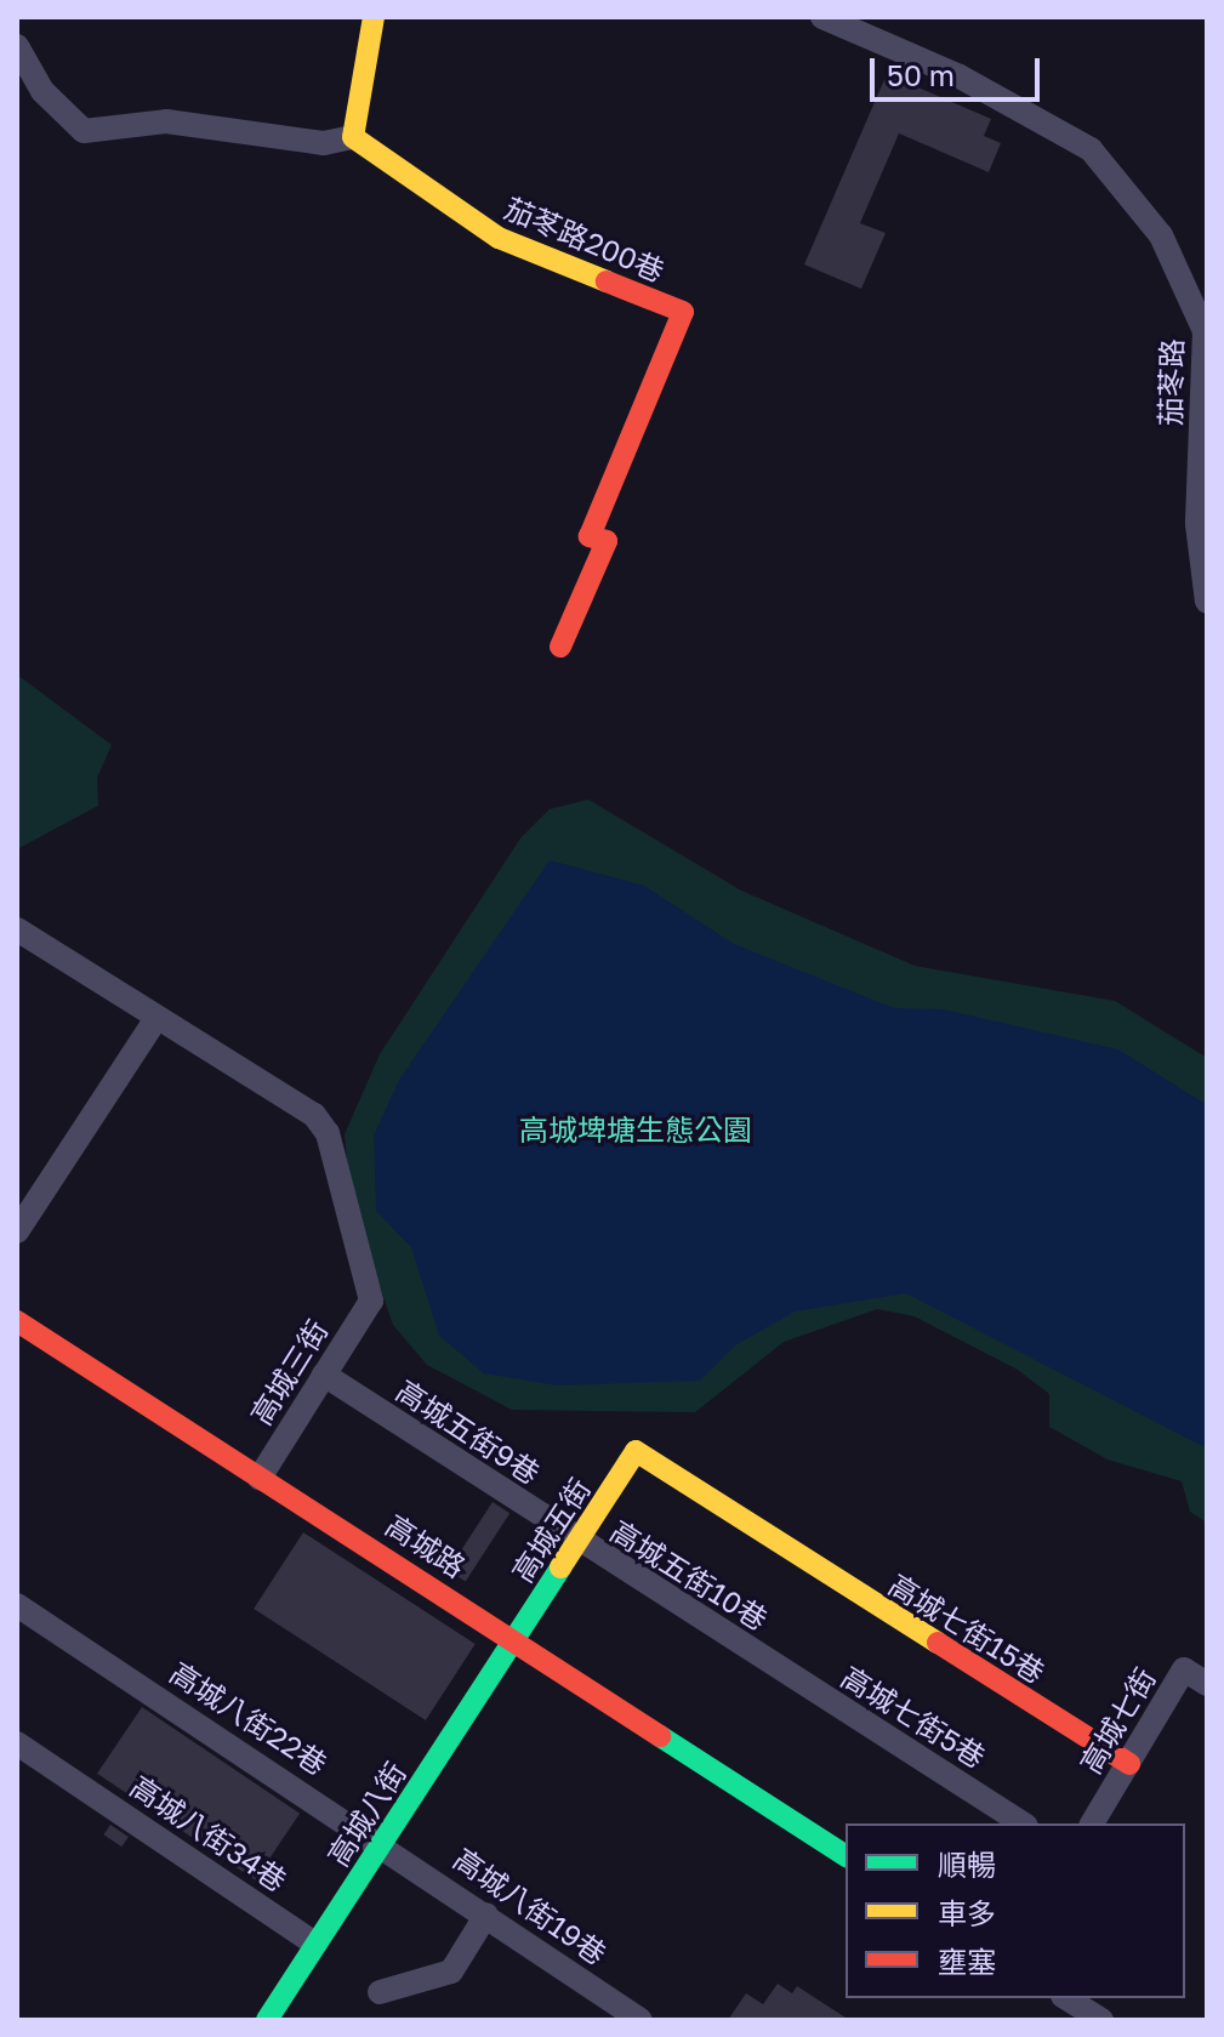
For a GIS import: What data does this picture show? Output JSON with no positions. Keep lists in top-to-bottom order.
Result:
{
  "streets": {
    "street": [
      "茄苳路200巷",
      "茄苳路",
      "高城三街",
      "高城五街9巷",
      "高城五街",
      "高城路",
      "高城五街10巷",
      "高城七街15巷",
      "高城七街5巷",
      "高城八街22巷",
      "高城七街",
      "高城八街",
      "高城八街34巷",
      "高城八街19巷"
    ]
  },
  "crossings": [
    ["高城三街", "高城五街9巷"],
    ["高城三街", "高城路"],
    ["高城五街9巷", "高城五街"],
    ["高城五街9巷", "高城五街10巷"],
    ["高城五街", "高城路"],
    ["高城五街", "高城五街10巷"],
    ["高城五街", "高城七街15巷"],
    ["高城五街", "高城八街"],
    ["高城路", "高城八街"],
    ["高城五街10巷", "高城七街5巷"],
    ["高城七街15巷", "高城七街"],
    ["高城八街22巷", "高城八街"],
    ["高城八街22巷", "高城八街19巷"],
    ["高城八街", "高城八街34巷"],
    ["高城八街", "高城八街19巷"]
  ],
  "parks": ["高城埤塘生態公園"],
  "legend": ["順暢", "車多", "壅塞"],
  "scale_bar": "50 m"
}
